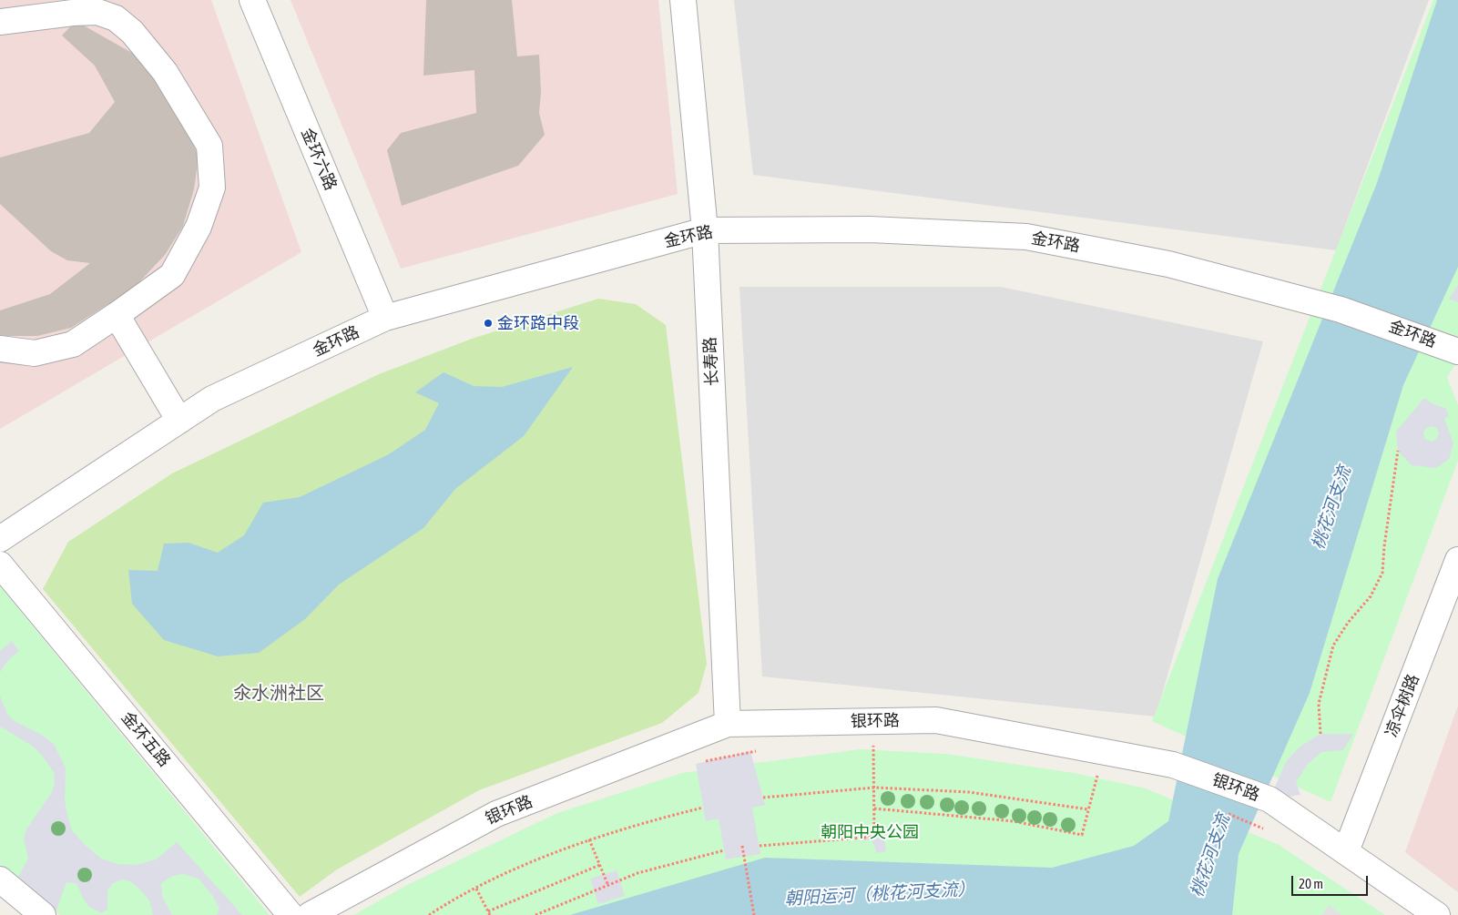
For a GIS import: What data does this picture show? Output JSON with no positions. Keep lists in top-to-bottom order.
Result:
{
  "streets": {
    "street": [
      "金环六路",
      "金环路",
      "长寿路",
      "凉伞树路",
      "银环路",
      "金环五路"
    ]
  },
  "crossings": [
    ["金环六路", "金环路"],
    ["金环路", "长寿路"],
    ["长寿路", "银环路"],
    ["凉伞树路", "银环路"]
  ],
  "districts": ["氽水洲社区"],
  "water": ["桃花河支流", "朝阳运河（桃花河支流）"],
  "parks": ["朝阳中央公园"],
  "places": ["金环路中段"],
  "scale_bar": "20 m"
}
